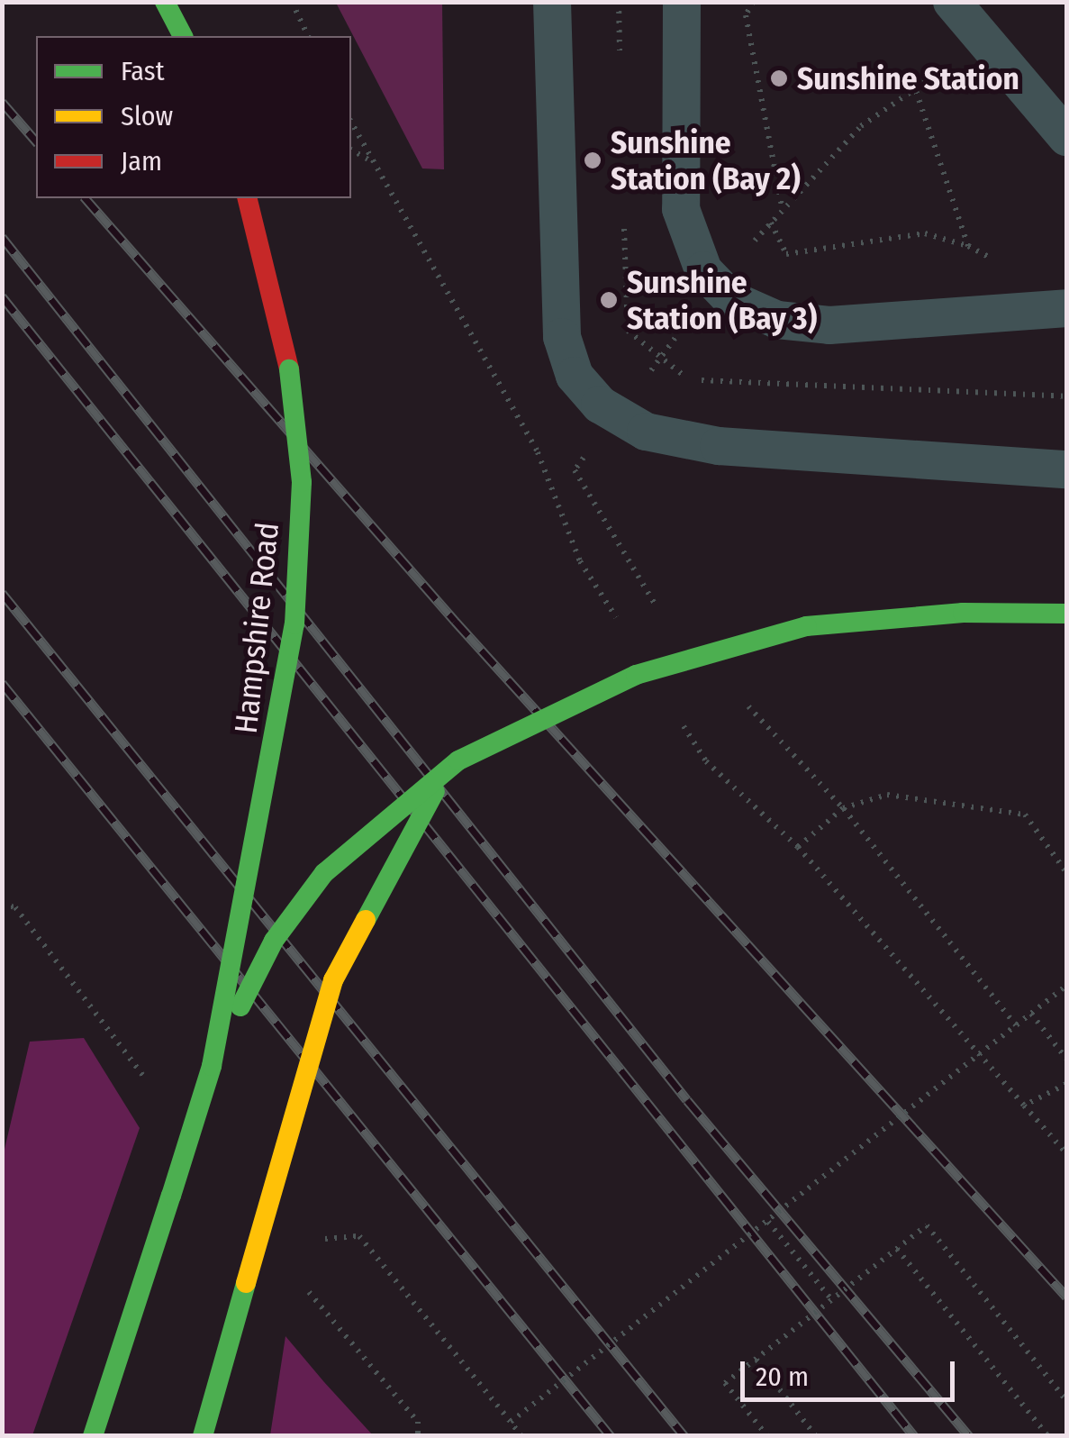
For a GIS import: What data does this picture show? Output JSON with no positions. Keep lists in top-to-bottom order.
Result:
{
  "streets": {
    "main road": ["Hampshire Road"]
  },
  "places": ["Sunshine Station", "Sunshine Station (Bay 2)", "Sunshine Station (Bay 3)"],
  "legend": ["Fast", "Slow", "Jam"],
  "scale_bar": "20 m"
}
